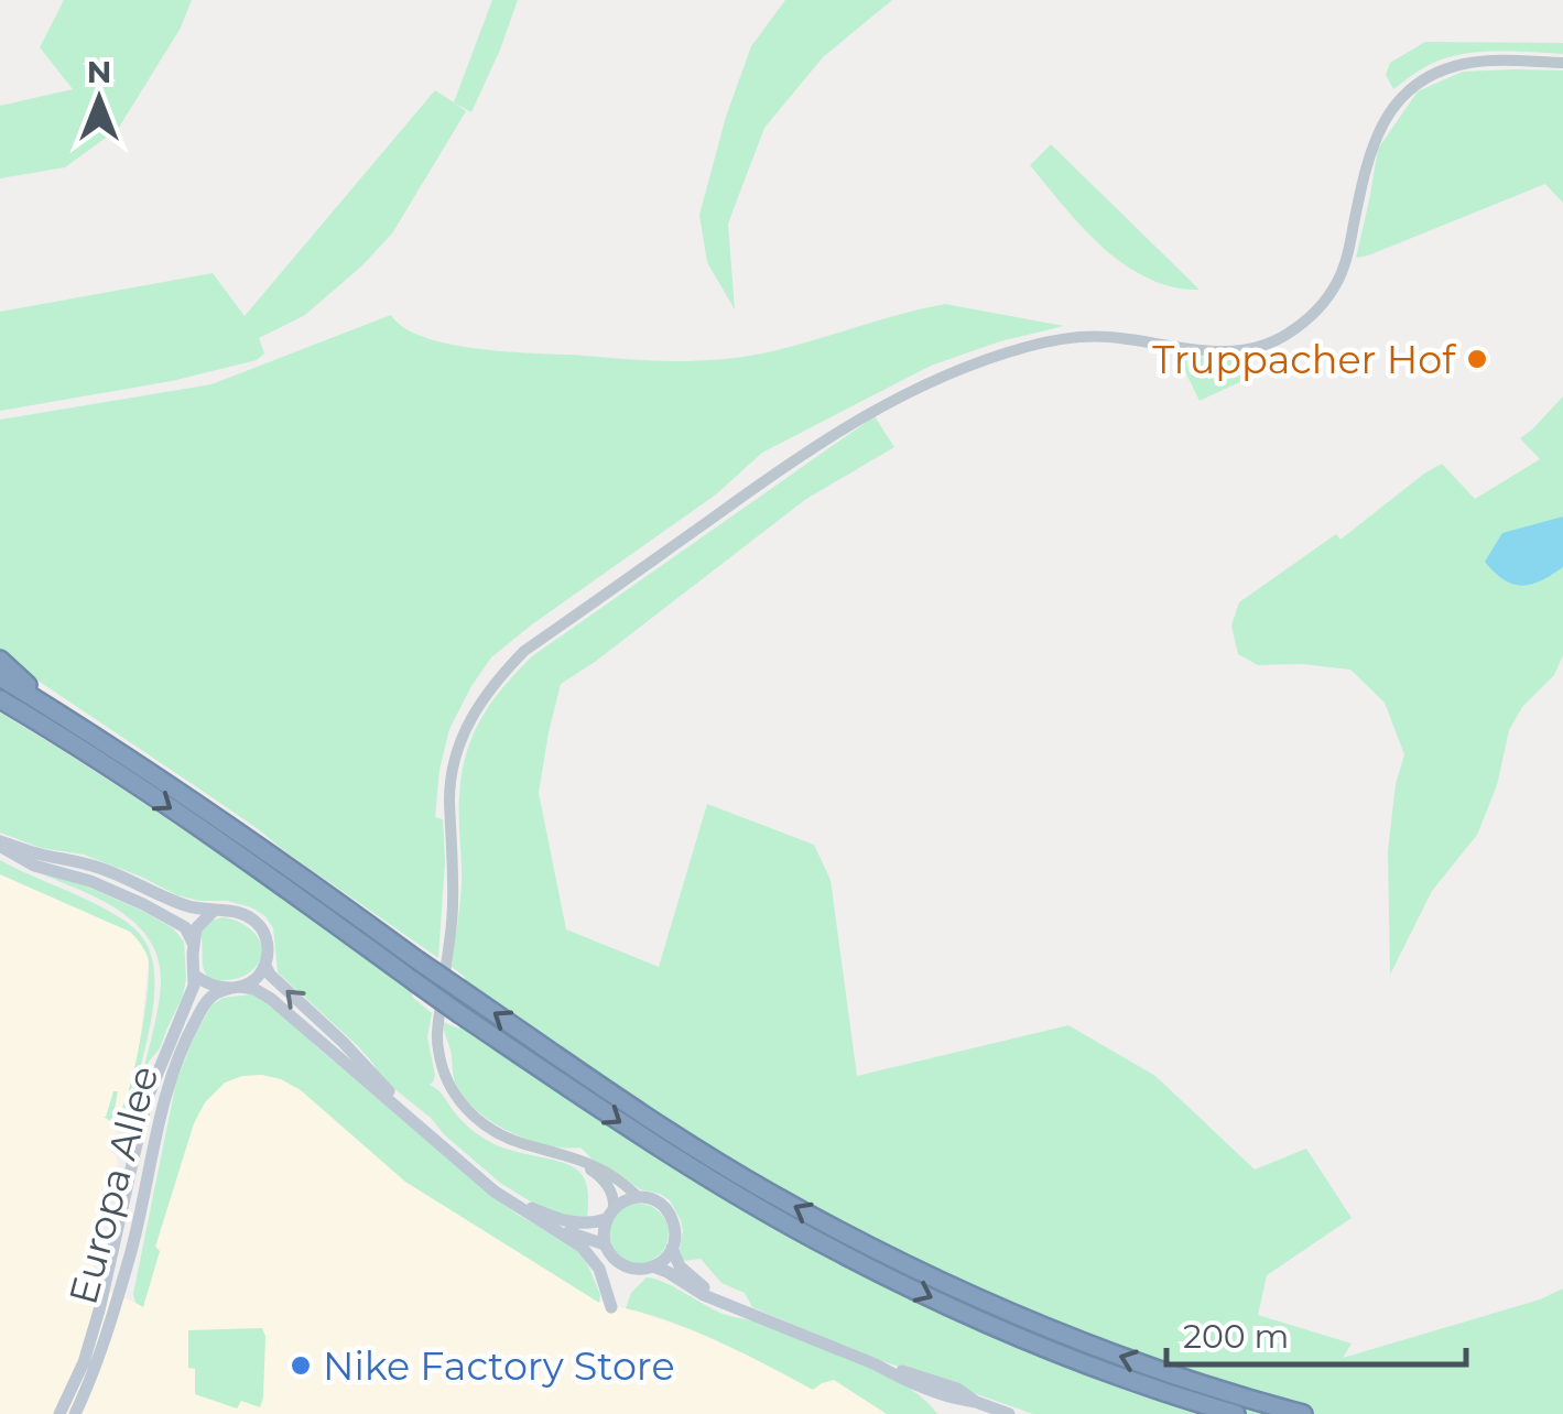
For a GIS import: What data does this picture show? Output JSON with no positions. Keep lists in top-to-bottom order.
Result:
{
  "streets": {
    "main road": ["Europa Allee"]
  },
  "places": ["Truppacher Hof", "Nike Factory Store"],
  "scale_bar": "200 m",
  "north": "top"
}
